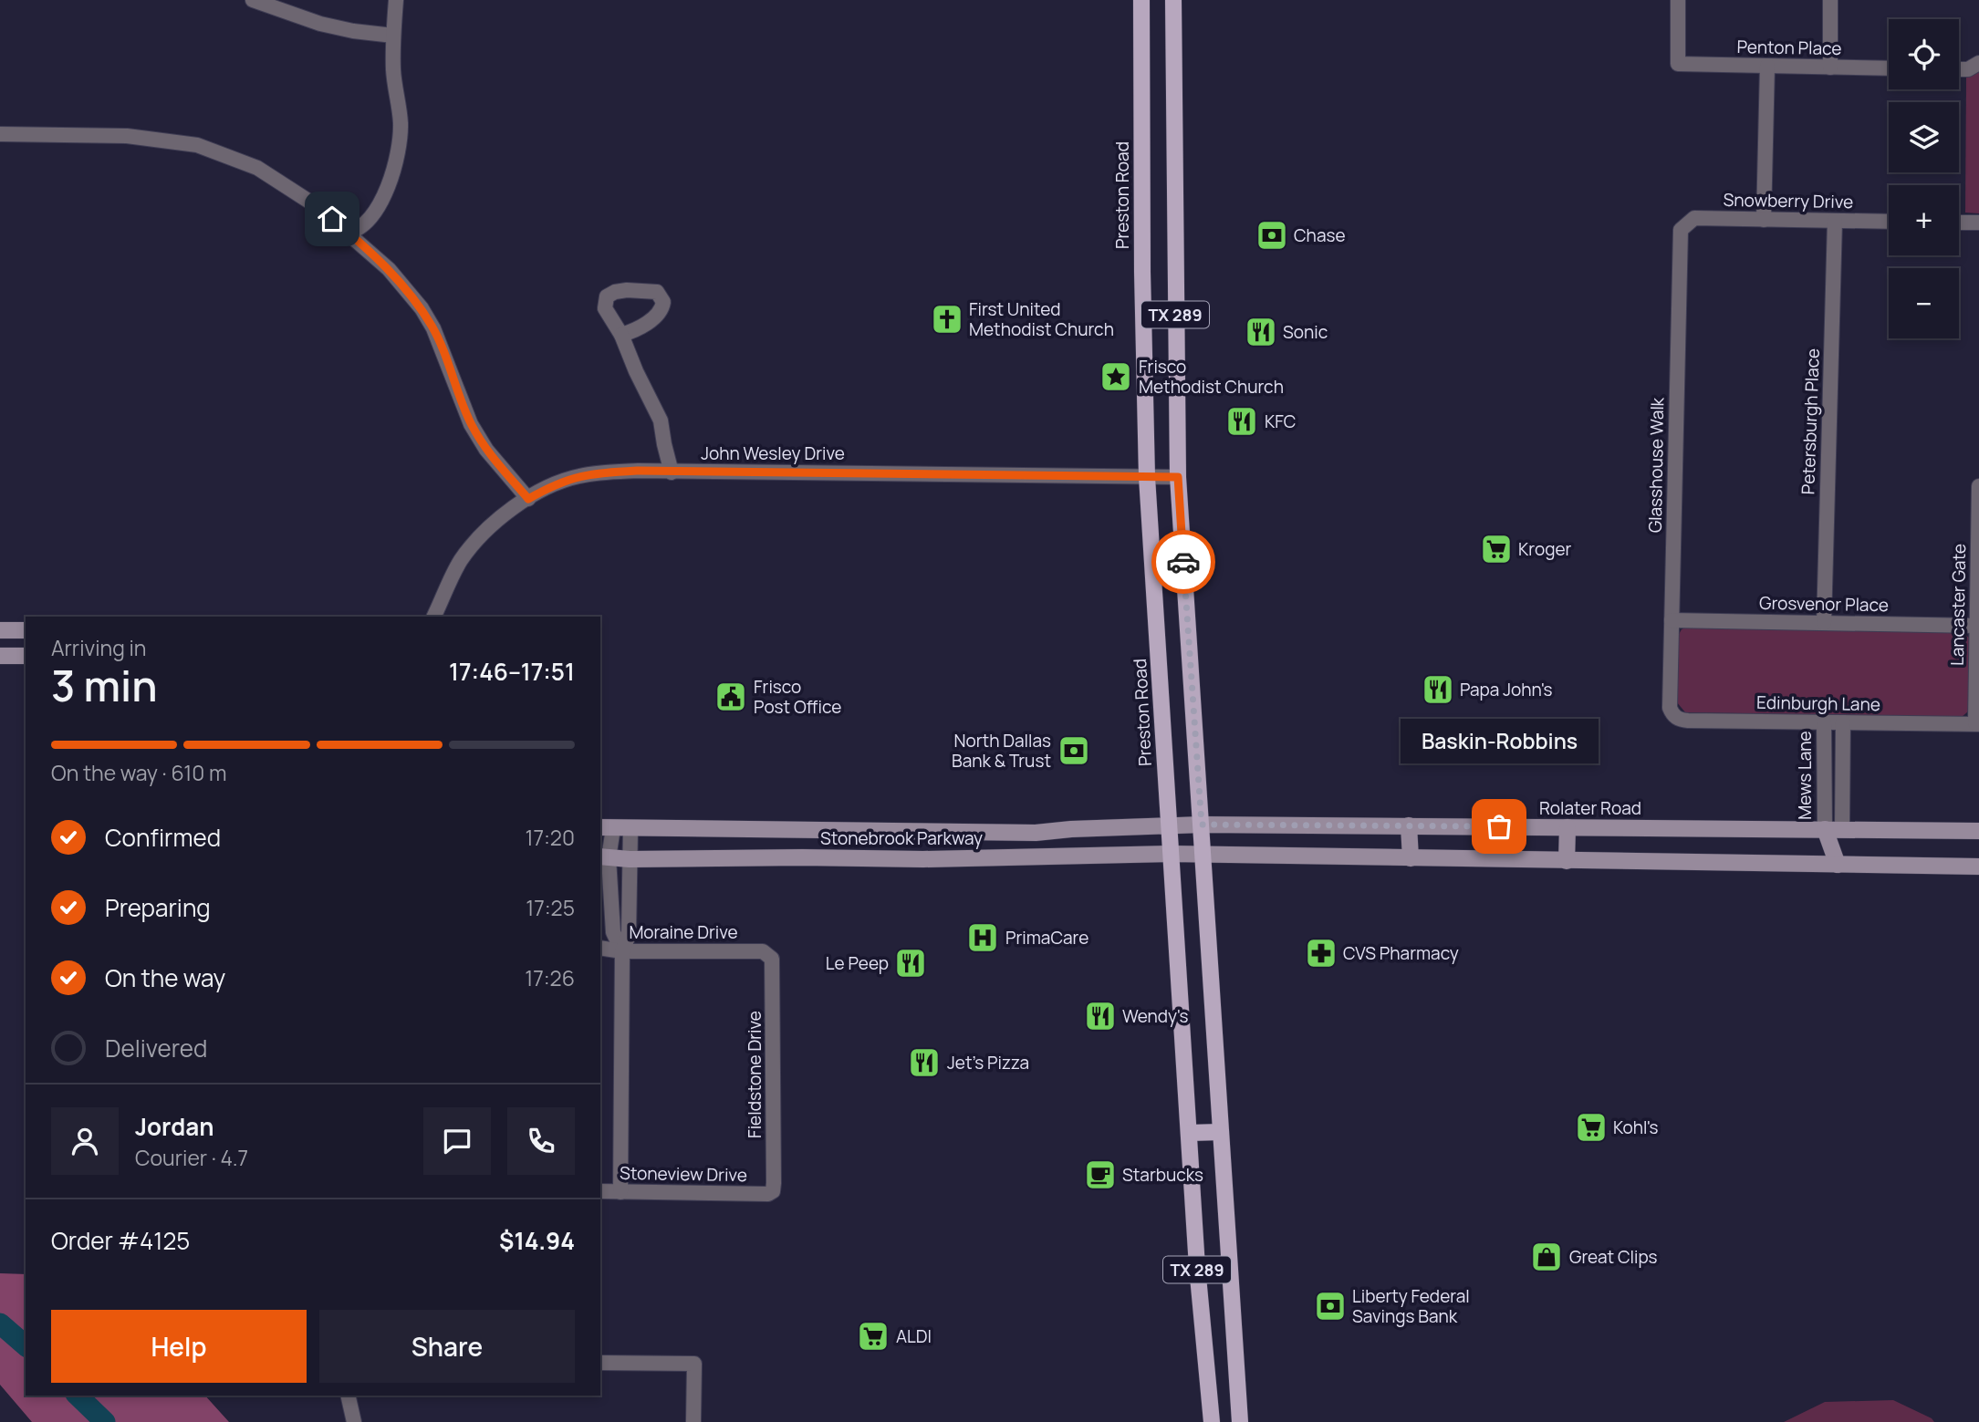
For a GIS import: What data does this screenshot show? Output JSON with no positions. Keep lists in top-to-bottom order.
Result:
{
  "streets": {
    "main road": [
      "Preston Road",
      "TX 289",
      "Rolater Road",
      "Stonebrook Parkway"
    ],
    "street": [
      "Penton Place",
      "Snowberry Drive",
      "Petersburgh Place",
      "John Wesley Drive",
      "Glasshouse Walk",
      "Grosvenor Place",
      "Lancaster Gate",
      "Edinburgh Lane",
      "Mews Lane",
      "Moraine Drive",
      "Fieldstone Drive",
      "Stoneview Drive"
    ]
  },
  "crossings": [
    ["Preston Road", "John Wesley Drive"],
    ["Preston Road", "Stonebrook Parkway"],
    ["Snowberry Drive", "Petersburgh Place"],
    ["Snowberry Drive", "Glasshouse Walk"],
    ["TX 289", "John Wesley Drive"],
    ["TX 289", "Rolater Road"],
    ["TX 289", "Stonebrook Parkway"],
    ["Petersburgh Place", "Grosvenor Place"],
    ["Glasshouse Walk", "Grosvenor Place"],
    ["Glasshouse Walk", "Edinburgh Lane"],
    ["Grosvenor Place", "Lancaster Gate"],
    ["Lancaster Gate", "Edinburgh Lane"],
    ["Edinburgh Lane", "Mews Lane"],
    ["Mews Lane", "Rolater Road"],
    ["Rolater Road", "Stonebrook Parkway"],
    ["Moraine Drive", "Fieldstone Drive"],
    ["Fieldstone Drive", "Stoneview Drive"]
  ],
  "places": {
    "bank": ["Chase", "North Dallas Bank & Trust", "Liberty Federal Savings Bank"],
    "church": ["First United Methodist Church"],
    "restaurant": [
      "Sonic",
      "KFC",
      "Papa John's",
      "Le Peep",
      "Wendy's",
      "Jet's Pizza"
    ],
    "place": ["Frisco Methodist Church"],
    "supermarket": ["Kroger", "Kohl's", "ALDI"],
    "public building": ["Frisco Post Office"],
    "other": ["Baskin-Robbins"],
    "hospital": ["PrimaCare"],
    "pharmacy": ["CVS Pharmacy"],
    "cafe": ["Starbucks"],
    "shop": ["Great Clips"]
  },
  "page": {
    "map_buttons": ["+", "−"],
    "heading": ["3 min", "Arriving in", "17:46–17:51"],
    "panel": [
      "Jordan",
      "Courier · 4.7",
      "Order #4125",
      "$14.94"
    ],
    "bubble": "Baskin-Robbins",
    "bar": "On the way · 610 m",
    "list": [
      ["Confirmed", "17:20"],
      ["Preparing", "17:25"],
      ["On the way", "17:26"],
      "Delivered"
    ],
    "buttons": ["Help", "Share"]
  }
}
